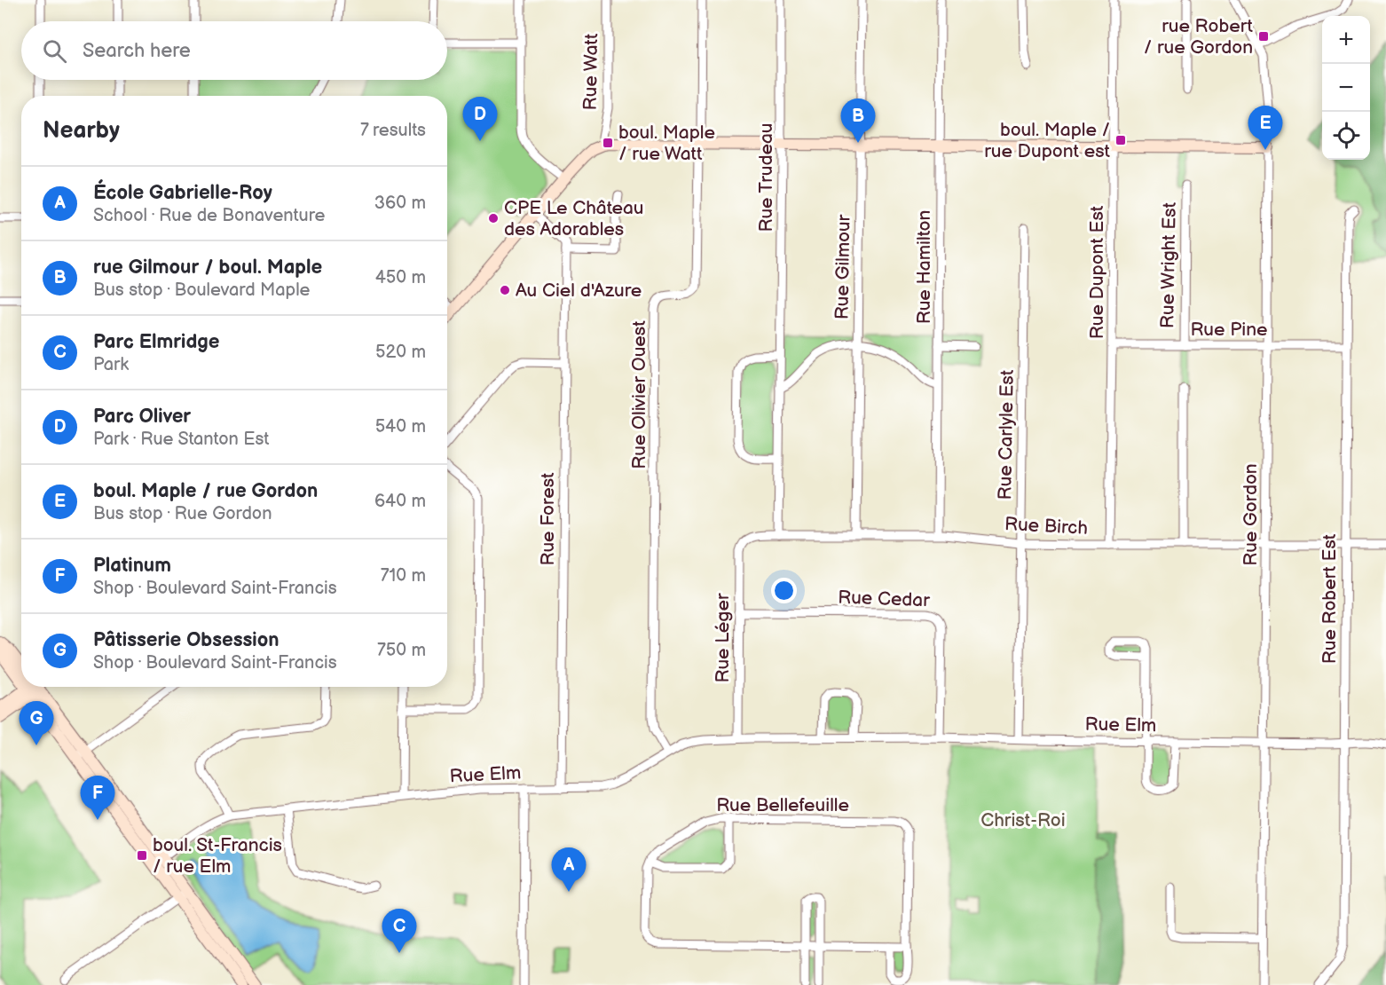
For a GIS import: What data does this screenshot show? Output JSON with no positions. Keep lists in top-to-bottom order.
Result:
{
  "streets": {
    "street": [
      "Rue Watt",
      "Rue Trudeau",
      "Rue Wright Est",
      "Rue Gilmour",
      "Rue Hamilton",
      "Rue Dupont Est",
      "Rue Pine",
      "Rue Olivier Ouest",
      "Rue Carlyle Est",
      "Rue Gordon",
      "Rue Forest",
      "Rue Birch",
      "Rue Cedar",
      "Rue Robert Est",
      "Rue Léger",
      "Rue Elm",
      "Rue Bellefeuille"
    ]
  },
  "crossings": [
    ["Rue Trudeau", "Rue Birch"],
    ["Rue Wright Est", "Rue Pine"],
    ["Rue Gilmour", "Rue Birch"],
    ["Rue Hamilton", "Rue Birch"],
    ["Rue Dupont Est", "Rue Pine"],
    ["Rue Dupont Est", "Rue Birch"],
    ["Rue Pine", "Rue Gordon"],
    ["Rue Pine", "Rue Robert Est"],
    ["Rue Olivier Ouest", "Rue Elm"],
    ["Rue Carlyle Est", "Rue Birch"],
    ["Rue Carlyle Est", "Rue Elm"],
    ["Rue Gordon", "Rue Birch"],
    ["Rue Gordon", "Rue Elm"],
    ["Rue Forest", "Rue Elm"],
    ["Rue Birch", "Rue Robert Est"],
    ["Rue Birch", "Rue Léger"],
    ["Rue Cedar", "Rue Léger"],
    ["Rue Cedar", "Rue Elm"],
    ["Rue Robert Est", "Rue Elm"],
    ["Rue Léger", "Rue Elm"]
  ],
  "parks": ["Christ-Roi"],
  "places": {
    "transit": [
      "rue Robert / rue Gordon",
      "boul. Maple / rue Dupont est",
      "boul. Maple / rue Watt",
      "boul. St-Francis / rue Elm"
    ],
    "other": ["CPE Le Château des Adorables", "Au Ciel d'Azure"]
  },
  "page": {
    "map_buttons": ["+", "−"],
    "search": "Search here",
    "heading": ["Nearby", "7 results"],
    "pins": [
      "D",
      "B",
      "E",
      "G",
      "F",
      "A",
      "C"
    ],
    "list": [
      {
        "mark": "A",
        "name": "École Gabrielle-Roy",
        "note": "School · Rue de Bonaventure",
        "value": "360 m"
      },
      {
        "mark": "B",
        "name": "rue Gilmour / boul. Maple",
        "note": "Bus stop · Boulevard Maple",
        "value": "450 m"
      },
      {
        "mark": "C",
        "name": "Parc Elmridge",
        "note": "Park",
        "value": "520 m"
      },
      {
        "mark": "D",
        "name": "Parc Oliver",
        "note": "Park · Rue Stanton Est",
        "value": "540 m"
      },
      {
        "mark": "E",
        "name": "boul. Maple / rue Gordon",
        "note": "Bus stop · Rue Gordon",
        "value": "640 m"
      },
      {
        "mark": "F",
        "name": "Platinum",
        "note": "Shop · Boulevard Saint-Francis",
        "value": "710 m"
      },
      {
        "mark": "G",
        "name": "Pâtisserie Obsession",
        "note": "Shop · Boulevard Saint-Francis",
        "value": "750 m"
      }
    ]
  }
}
